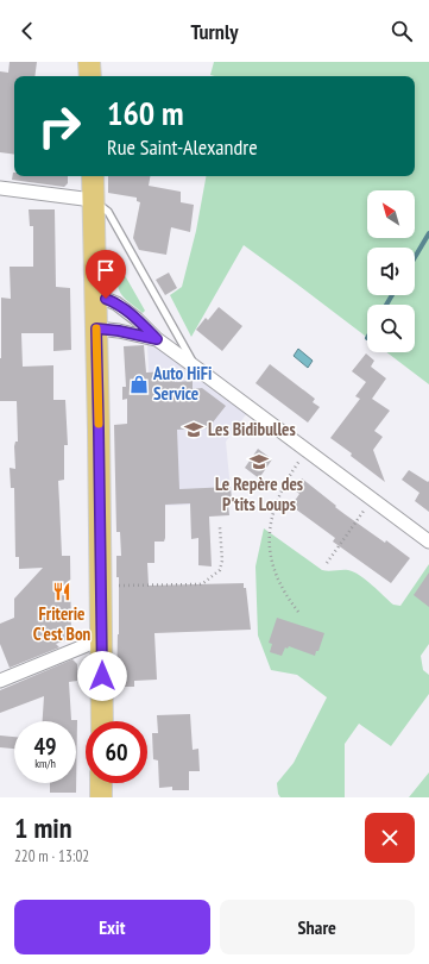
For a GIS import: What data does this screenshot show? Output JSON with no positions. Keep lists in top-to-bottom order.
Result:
{
  "places": {
    "shop": ["Auto HiFi Service"],
    "school or university": ["Les Bidibulles", "Le Repère des P'tits Loups"],
    "restaurant": ["Friterie C'est Bon"]
  },
  "north": "top left",
  "page": {
    "header": "Turnly",
    "turn": ["160 m", "Rue Saint-Alexandre"],
    "speed": "49 km/h",
    "limit": "60",
    "heading": ["1 min", "220 m · 13:02"],
    "buttons": ["Exit", "Share"]
  }
}
